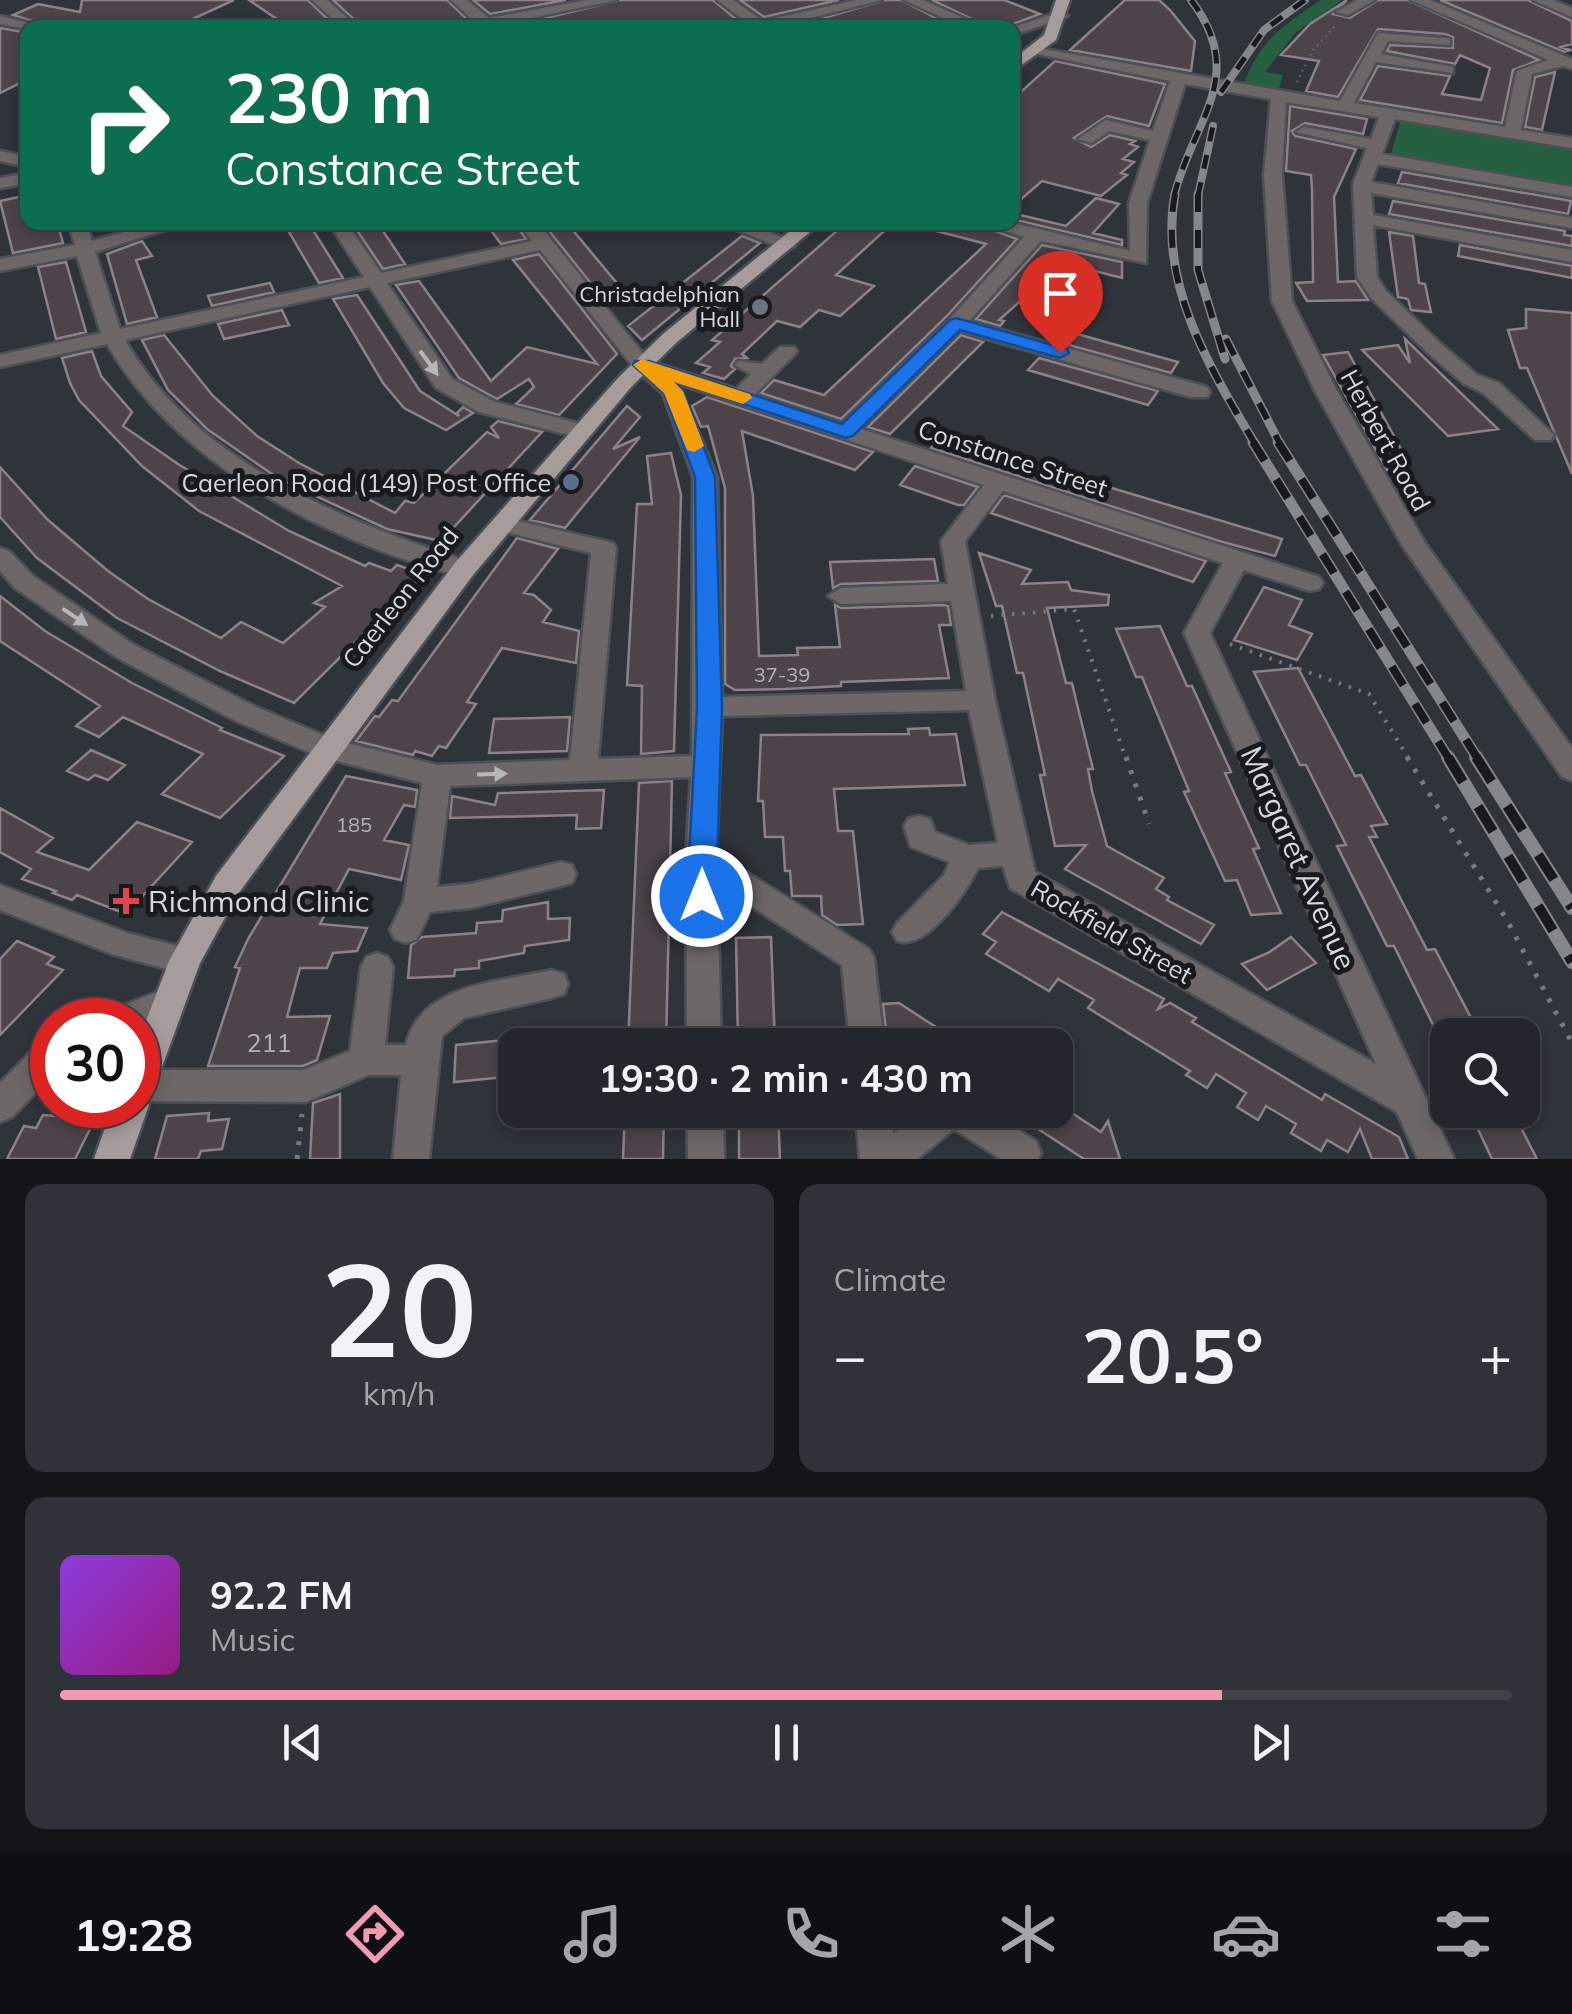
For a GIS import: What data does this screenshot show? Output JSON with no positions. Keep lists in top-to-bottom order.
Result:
{
  "streets": {
    "main road": ["Caerleon Road"],
    "street": [
      "Herbert Road",
      "Constance Street",
      "Margaret Avenue",
      "Rockfield Street"
    ]
  },
  "crossings": [
    ["Constance Street", "Caerleon Road"],
    ["Constance Street", "Rockfield Street"],
    ["Margaret Avenue", "Rockfield Street"]
  ],
  "places": {
    "other": ["Christadelphian Hall", "Caerleon Road (149) Post Office"],
    "health": ["Richmond Clinic"]
  },
  "house_numbers": ["37-39", "185", "211"],
  "page": {
    "turn": ["230 m", "Constance Street"],
    "limit": "30",
    "trip": "19:30 · 2 min · 430 m",
    "tile": [
      ["20", "km/h"],
      "Climate"
    ],
    "heat": ["−", "20.5°", "+"],
    "song": ["92.2 FM", "Music"],
    "tabs": "19:28"
  }
}
